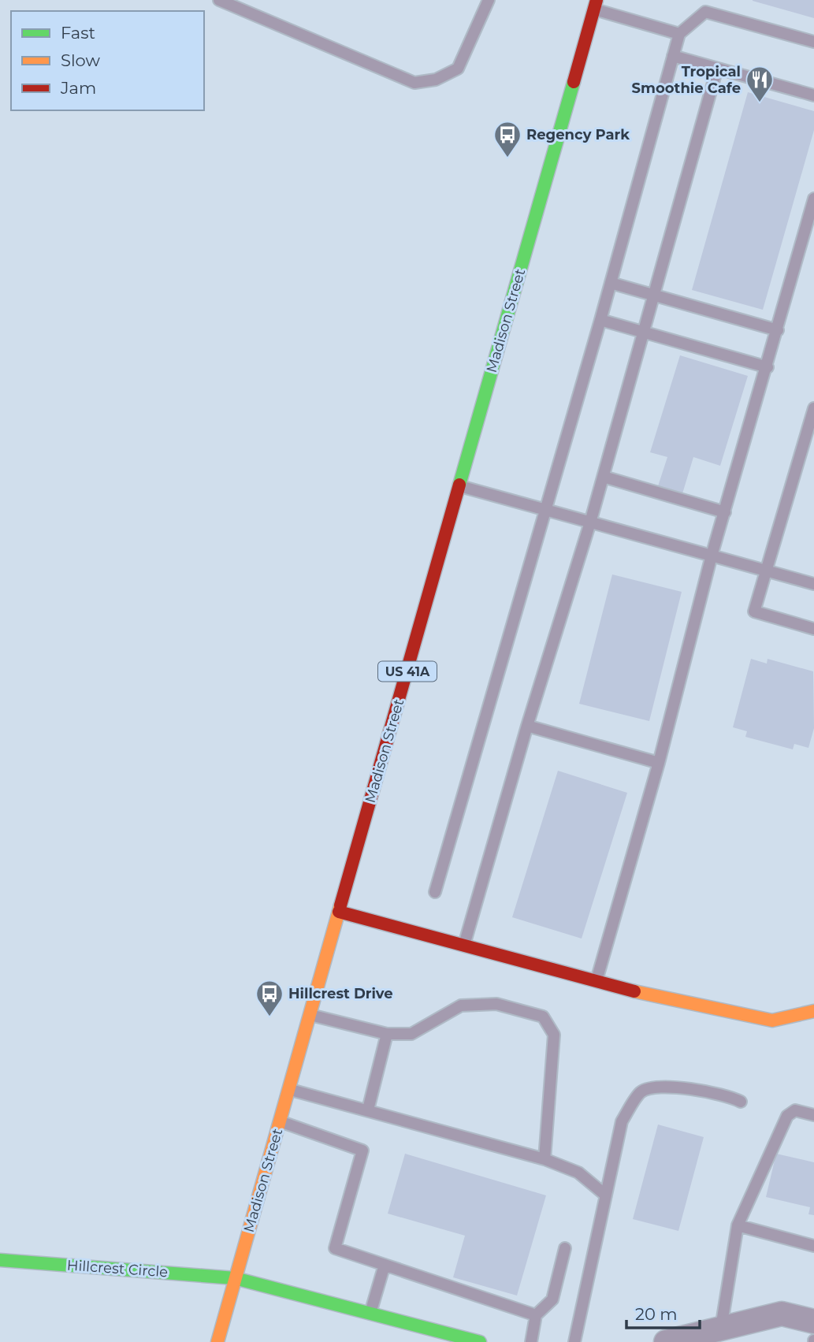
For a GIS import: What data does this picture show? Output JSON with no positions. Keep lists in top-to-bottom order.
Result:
{
  "streets": {
    "main road": ["Madison Street", "US 41A", "Hillcrest Circle"]
  },
  "crossings": [
    ["Madison Street", "Hillcrest Circle"]
  ],
  "places": {
    "restaurant": ["Tropical Smoothie Cafe"],
    "bus stop": ["Regency Park", "Hillcrest Drive"]
  },
  "legend": ["Fast", "Slow", "Jam"],
  "scale_bar": "20 m"
}
